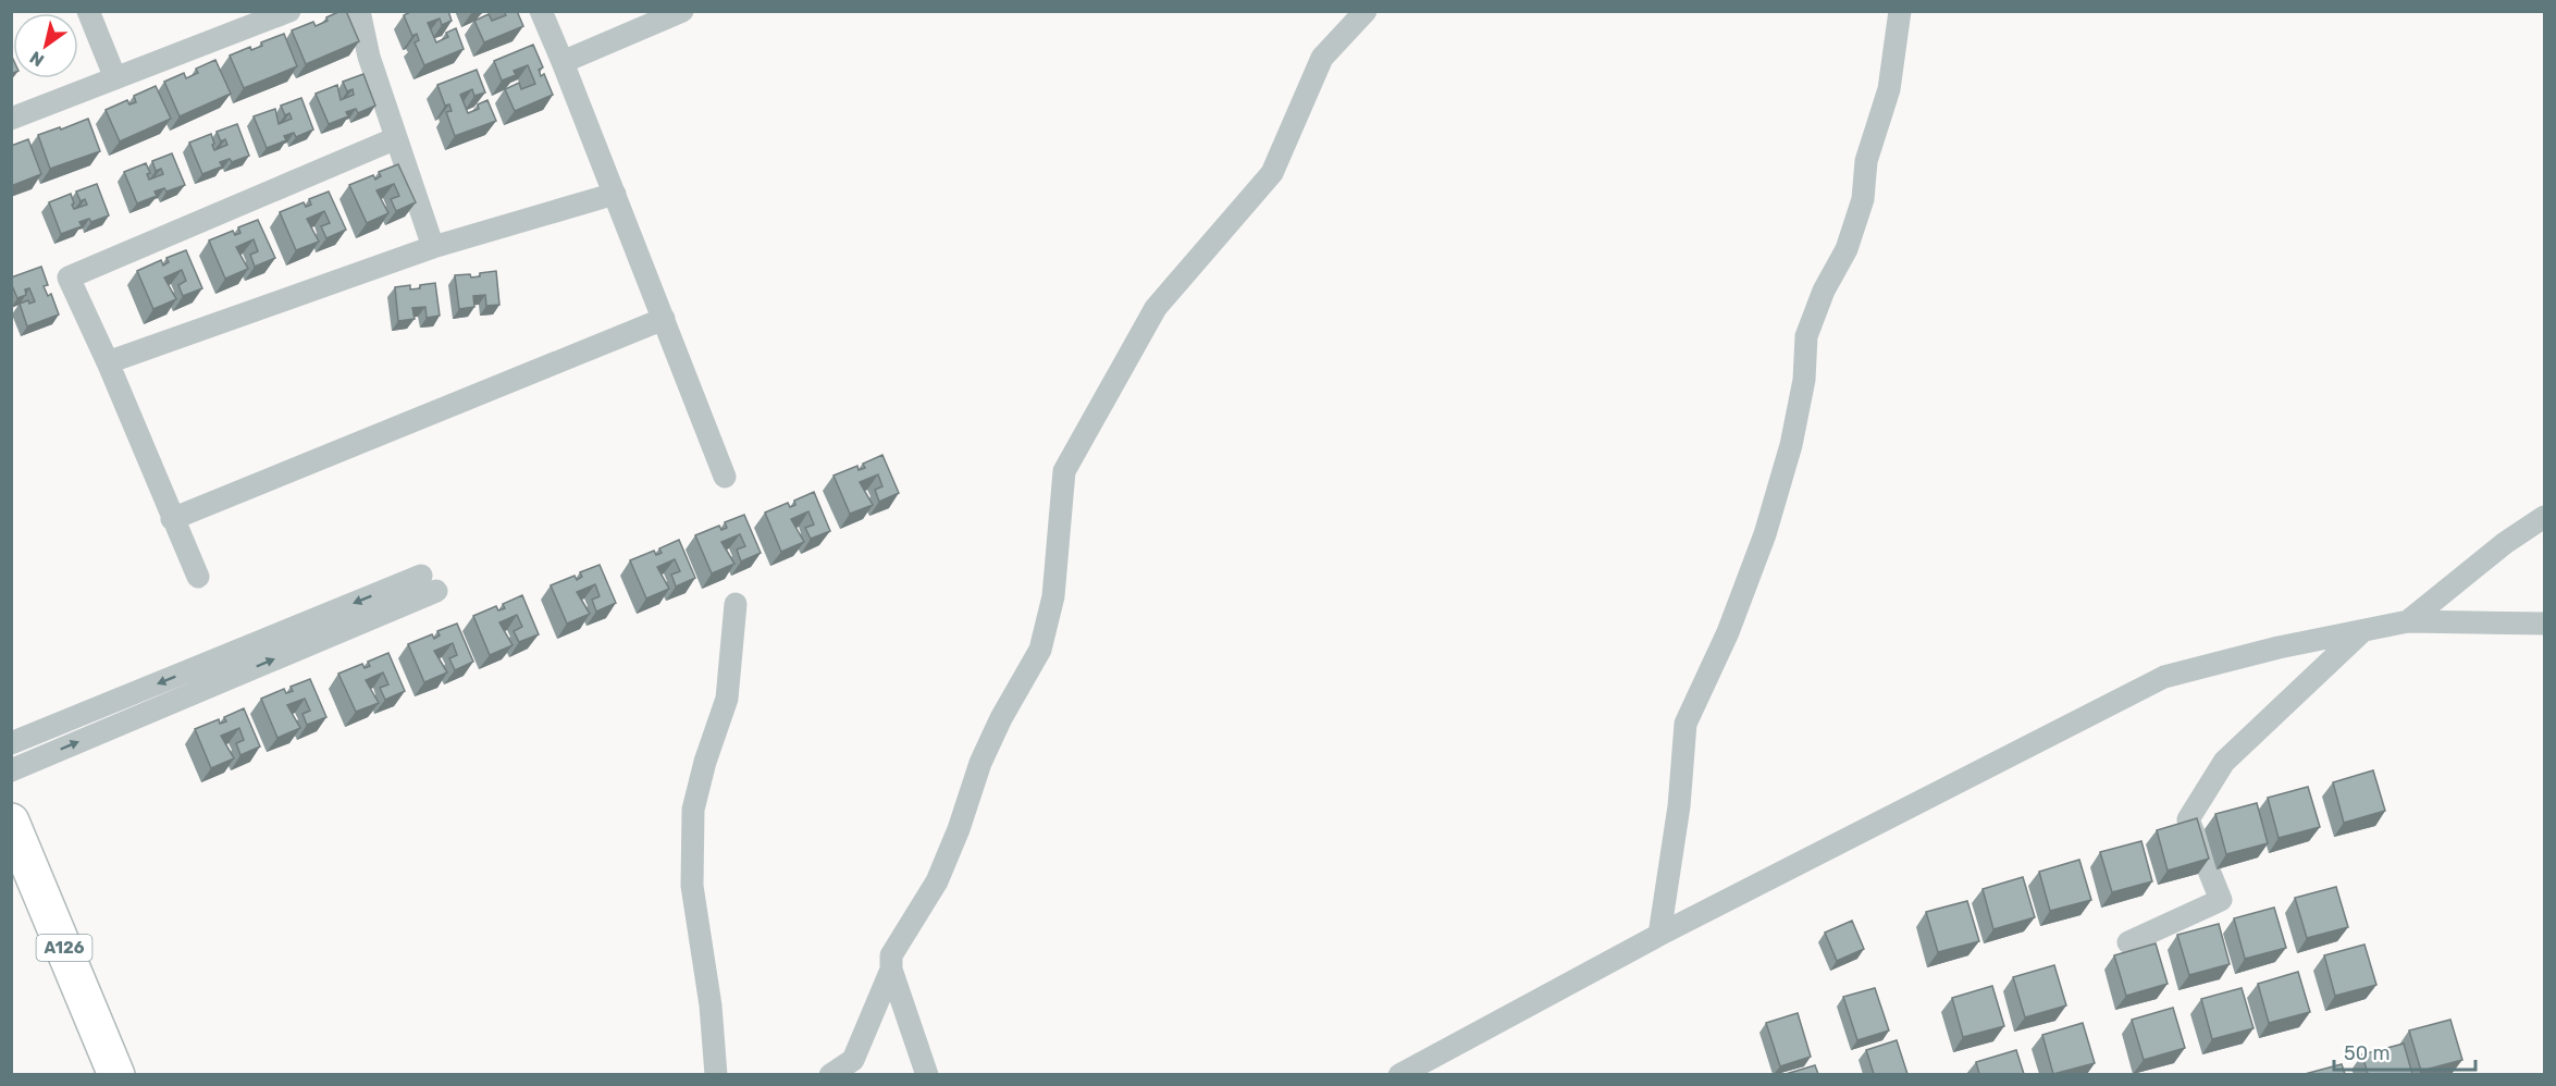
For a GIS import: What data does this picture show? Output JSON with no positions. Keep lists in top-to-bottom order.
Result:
{
  "streets": {
    "highway": ["A126"]
  },
  "scale_bar": "50 m",
  "north": "bottom left"
}
